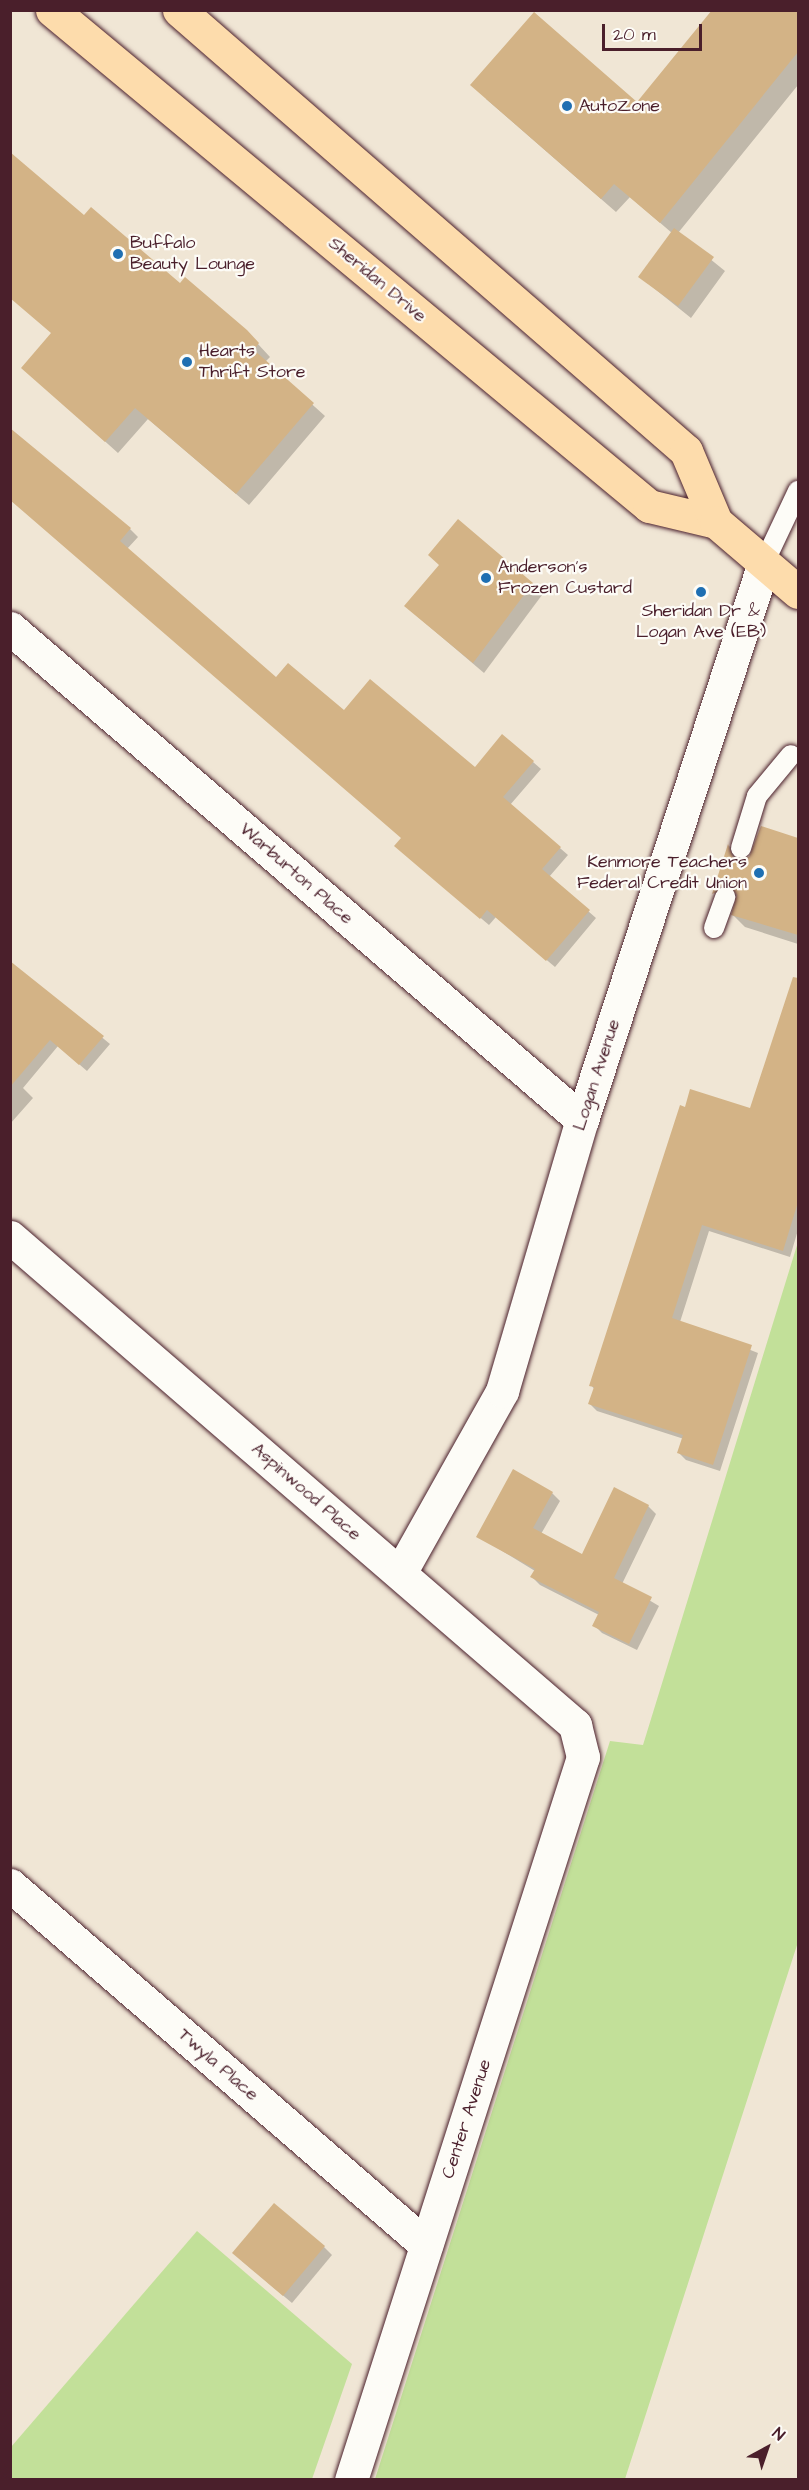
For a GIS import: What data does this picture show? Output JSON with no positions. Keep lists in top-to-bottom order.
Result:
{
  "streets": {
    "main road": ["Sheridan Drive"],
    "street": [
      "Warburton Place",
      "Logan Avenue",
      "Aspinwood Place",
      "Twyla Place",
      "Center Avenue"
    ]
  },
  "crossings": [
    ["Sheridan Drive", "Logan Avenue"],
    ["Warburton Place", "Logan Avenue"],
    ["Logan Avenue", "Aspinwood Place"],
    ["Aspinwood Place", "Center Avenue"],
    ["Twyla Place", "Center Avenue"]
  ],
  "places": [
    "AutoZone",
    "Buffalo Beauty Lounge",
    "Hearts Thrift Store",
    "Anderson's Frozen Custard",
    "Sheridan Dr & Logan Ave (EB)",
    "Kenmore Teachers Federal Credit Union"
  ],
  "scale_bar": "20 m",
  "north": "top right"
}
